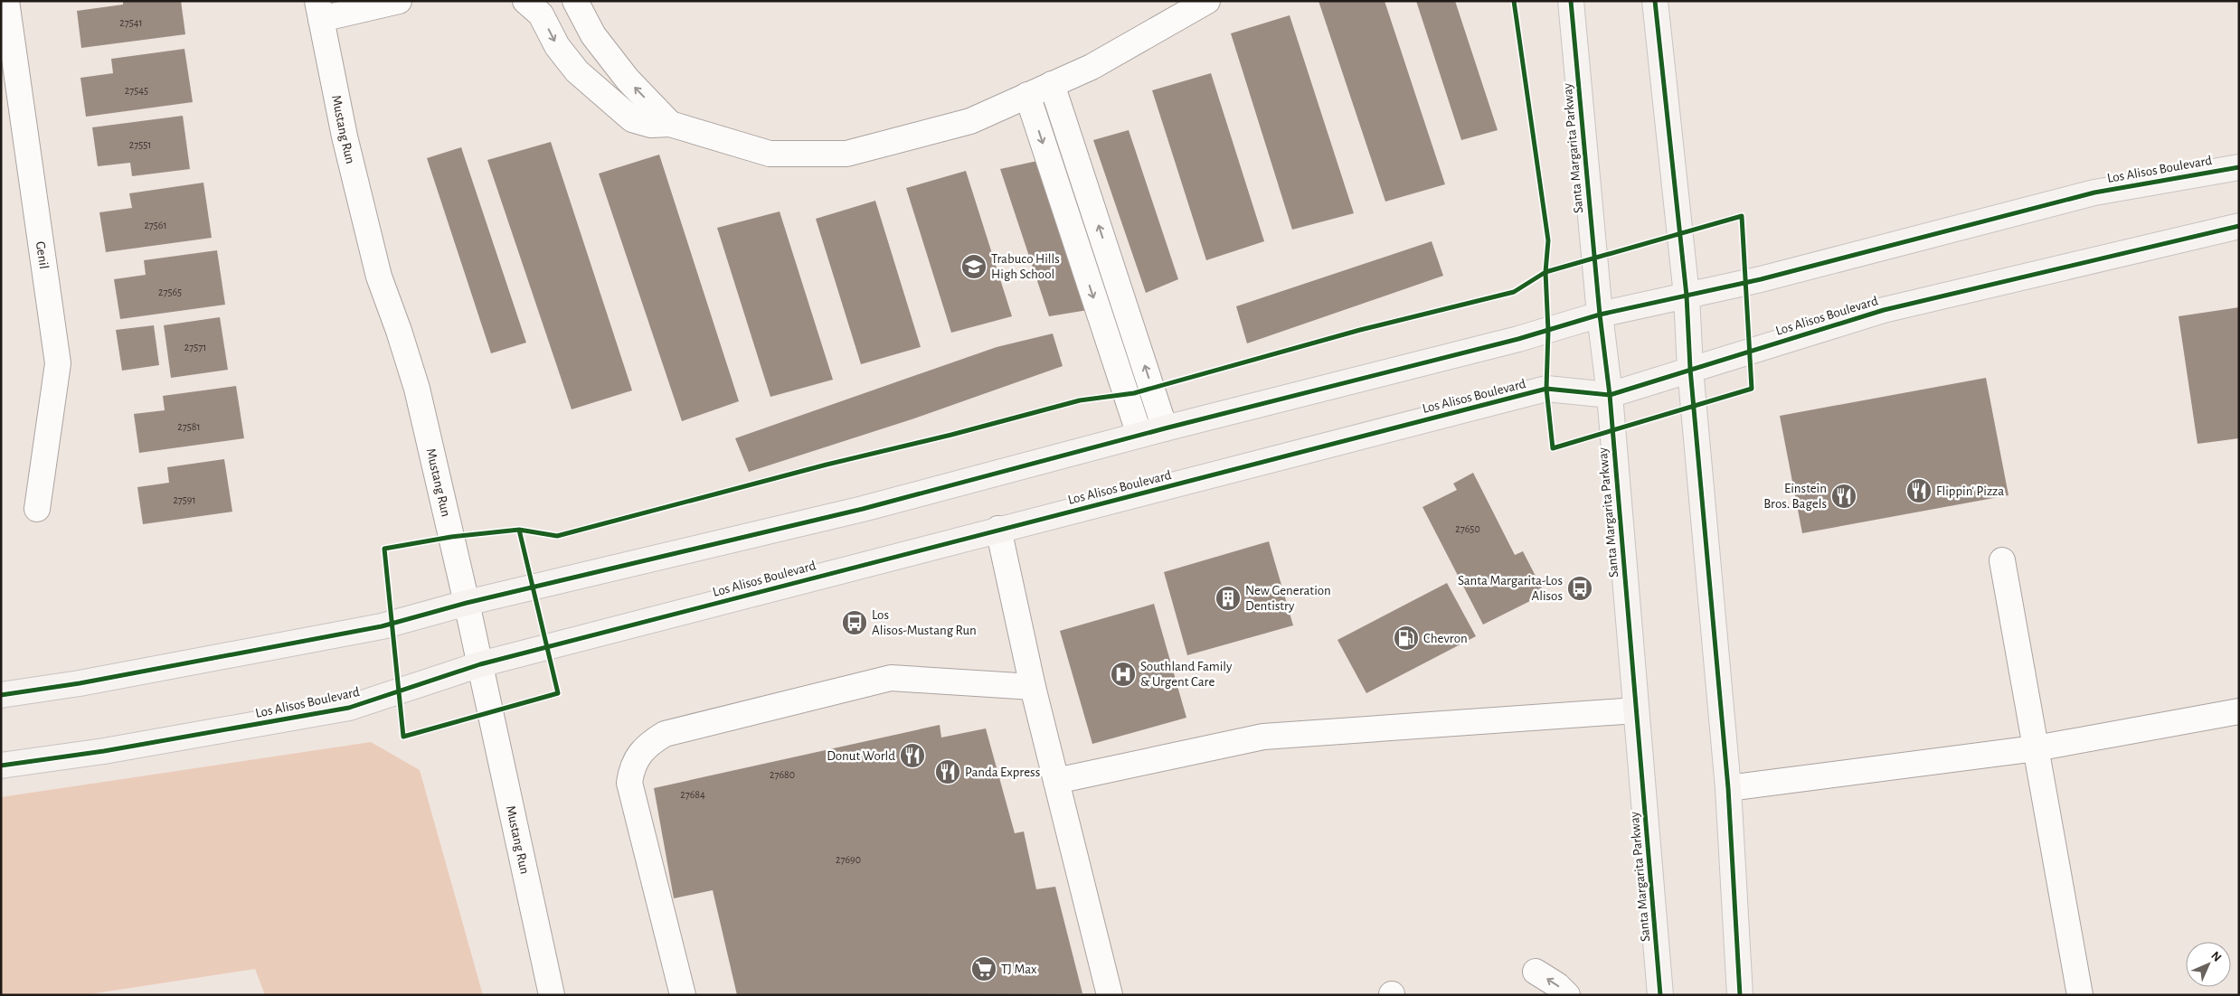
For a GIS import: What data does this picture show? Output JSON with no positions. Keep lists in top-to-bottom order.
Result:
{
  "streets": {
    "main road": ["Santa Margarita Parkway", "Los Alisos Boulevard"],
    "street": ["Mustang Run", "Genil"]
  },
  "crossings": [
    ["Mustang Run", "Los Alisos Boulevard"],
    ["Santa Margarita Parkway", "Los Alisos Boulevard"]
  ],
  "places": {
    "school or university": ["Trabuco Hills High School"],
    "restaurant": [
      "Flippin' Pizza",
      "Einstein Bros. Bagels",
      "Donut World",
      "Panda Express"
    ],
    "bus stop": ["Santa Margarita-Los Alisos", "Los Alisos-Mustang Run"],
    "building": ["New Generation Dentistry"],
    "fuel station": ["Chevron"],
    "hospital": ["Southland Family & Urgent Care"],
    "supermarket": ["TJ Max"]
  },
  "house_numbers": [
    "27541",
    "27545",
    "27551",
    "27561",
    "27565",
    "27571",
    "27581",
    "27591",
    "27650",
    "27680",
    "27684",
    "27690"
  ],
  "north": "top right"
}
